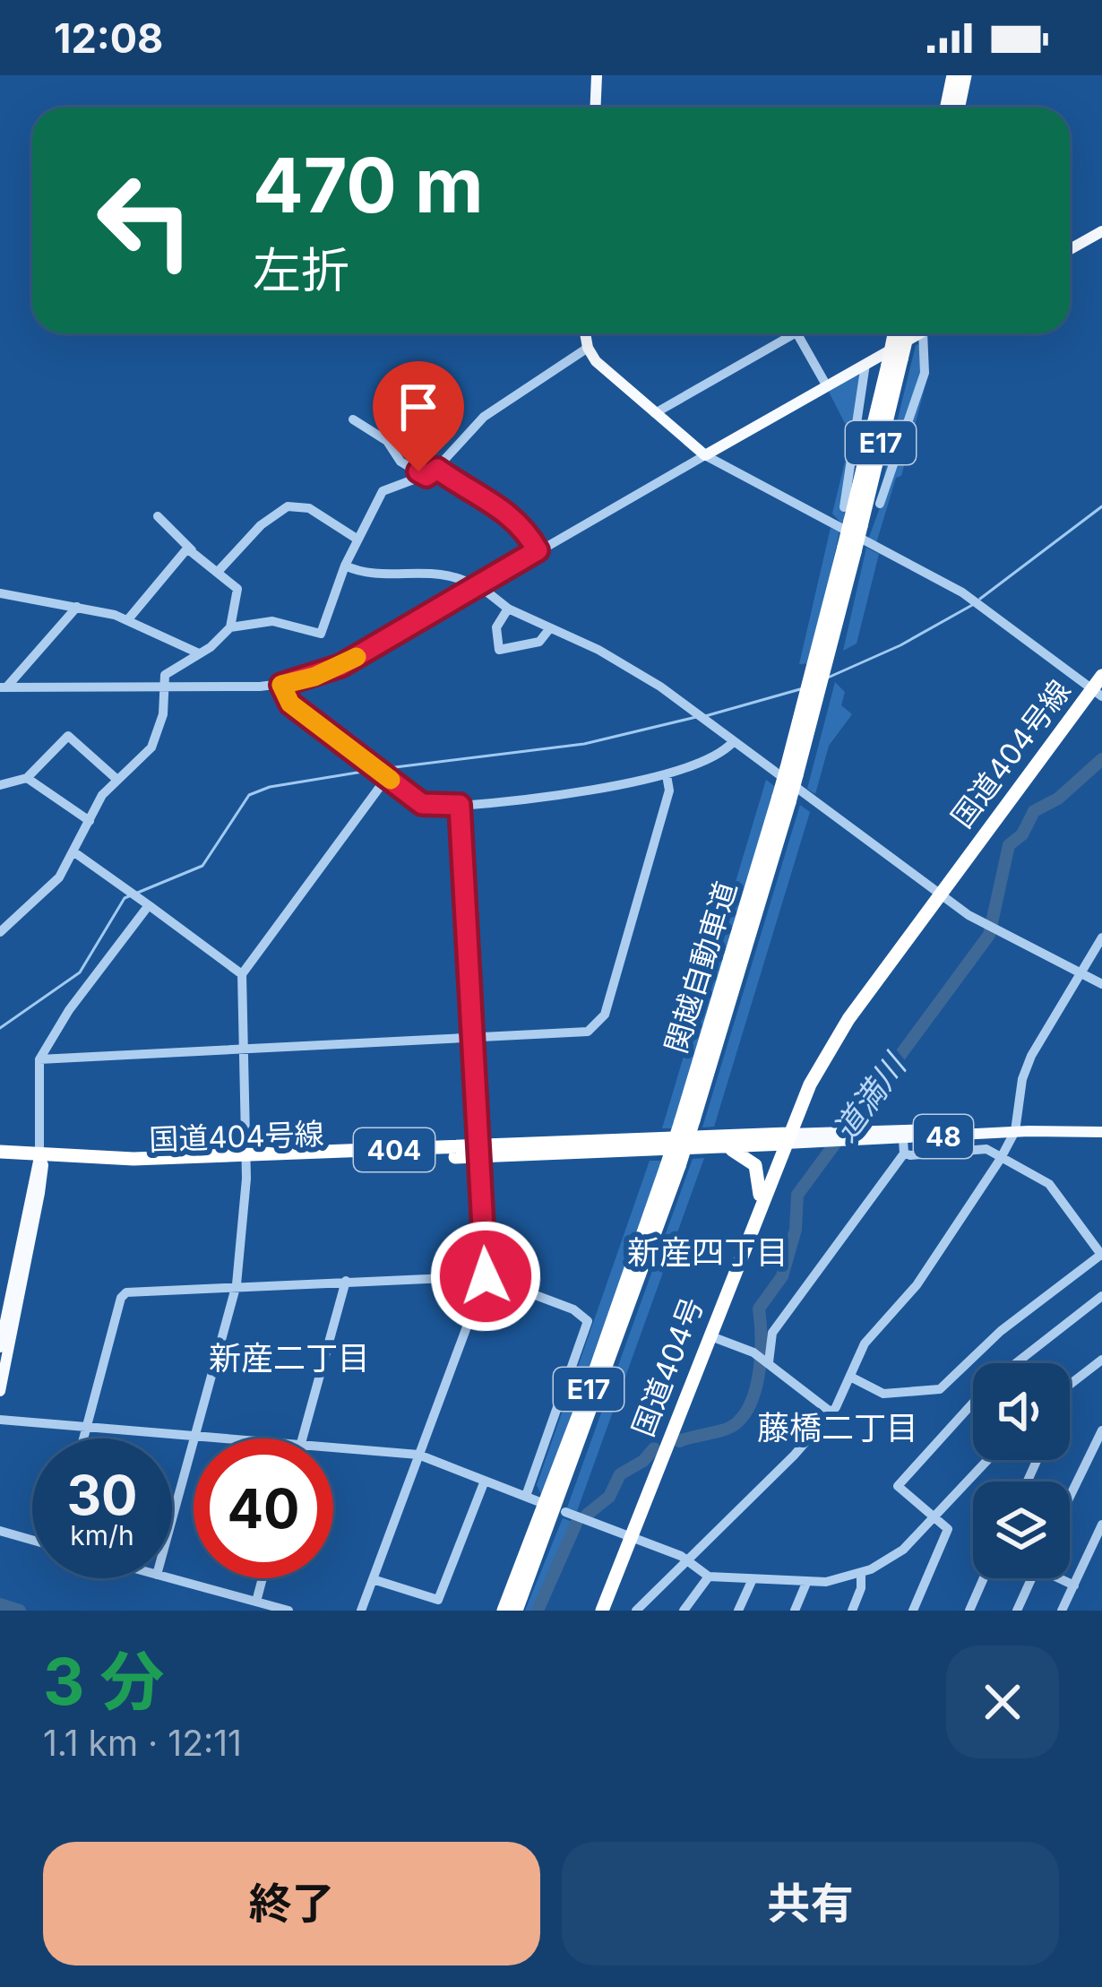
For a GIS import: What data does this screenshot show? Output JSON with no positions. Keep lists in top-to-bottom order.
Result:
{
  "streets": {
    "highway": [
      "E17",
      "国道404号線",
      "関越自動車道",
      "404",
      "国道404号"
    ],
    "main road": ["48"]
  },
  "crossings": [
    ["国道404号線", "48"],
    ["国道404号線", "国道404号"],
    ["48", "国道404号"]
  ],
  "districts": ["新産四丁目", "新産二丁目", "藤橋二丁目"],
  "water": ["道満川"],
  "page": {
    "status": "12:08",
    "turn": ["470 m", "左折"],
    "speed": "30 km/h",
    "limit": "40",
    "heading": ["3 分", "1.1 km · 12:11"],
    "buttons": ["終了", "共有"]
  }
}
